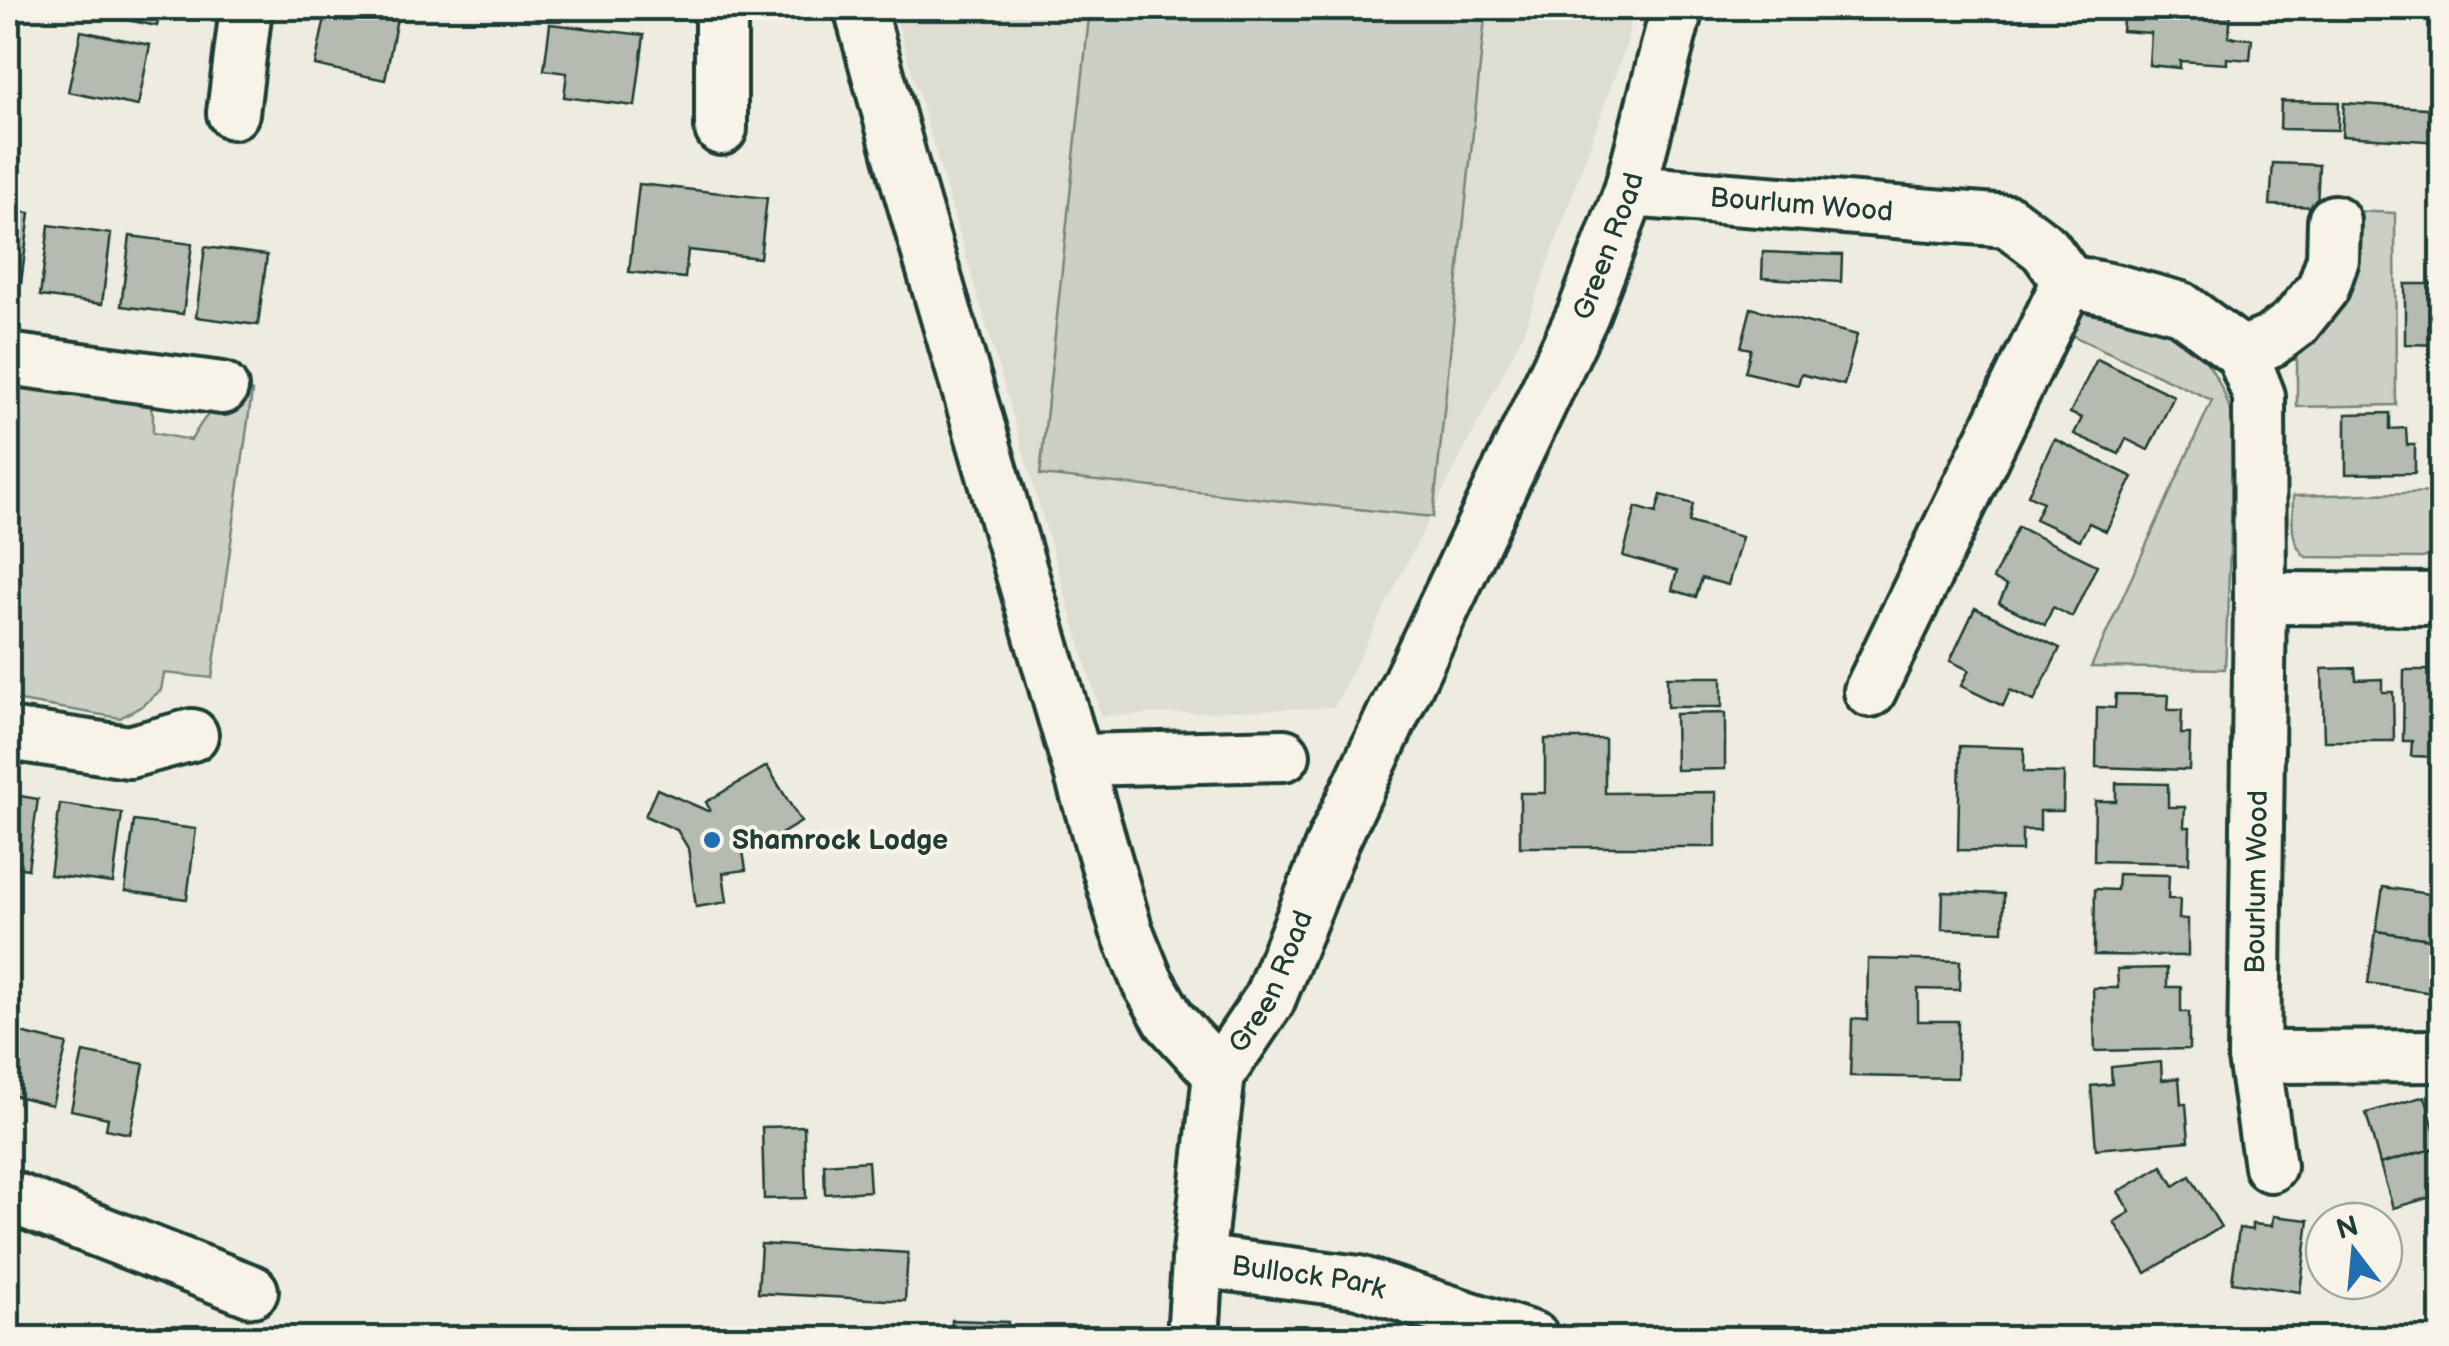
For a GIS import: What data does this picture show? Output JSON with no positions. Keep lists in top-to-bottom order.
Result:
{
  "streets": {
    "street": ["Bourlum Wood", "Green Road", "Bullock Park"]
  },
  "crossings": [
    ["Bourlum Wood", "Green Road"]
  ],
  "places": ["Shamrock Lodge"],
  "north": "top"
}
